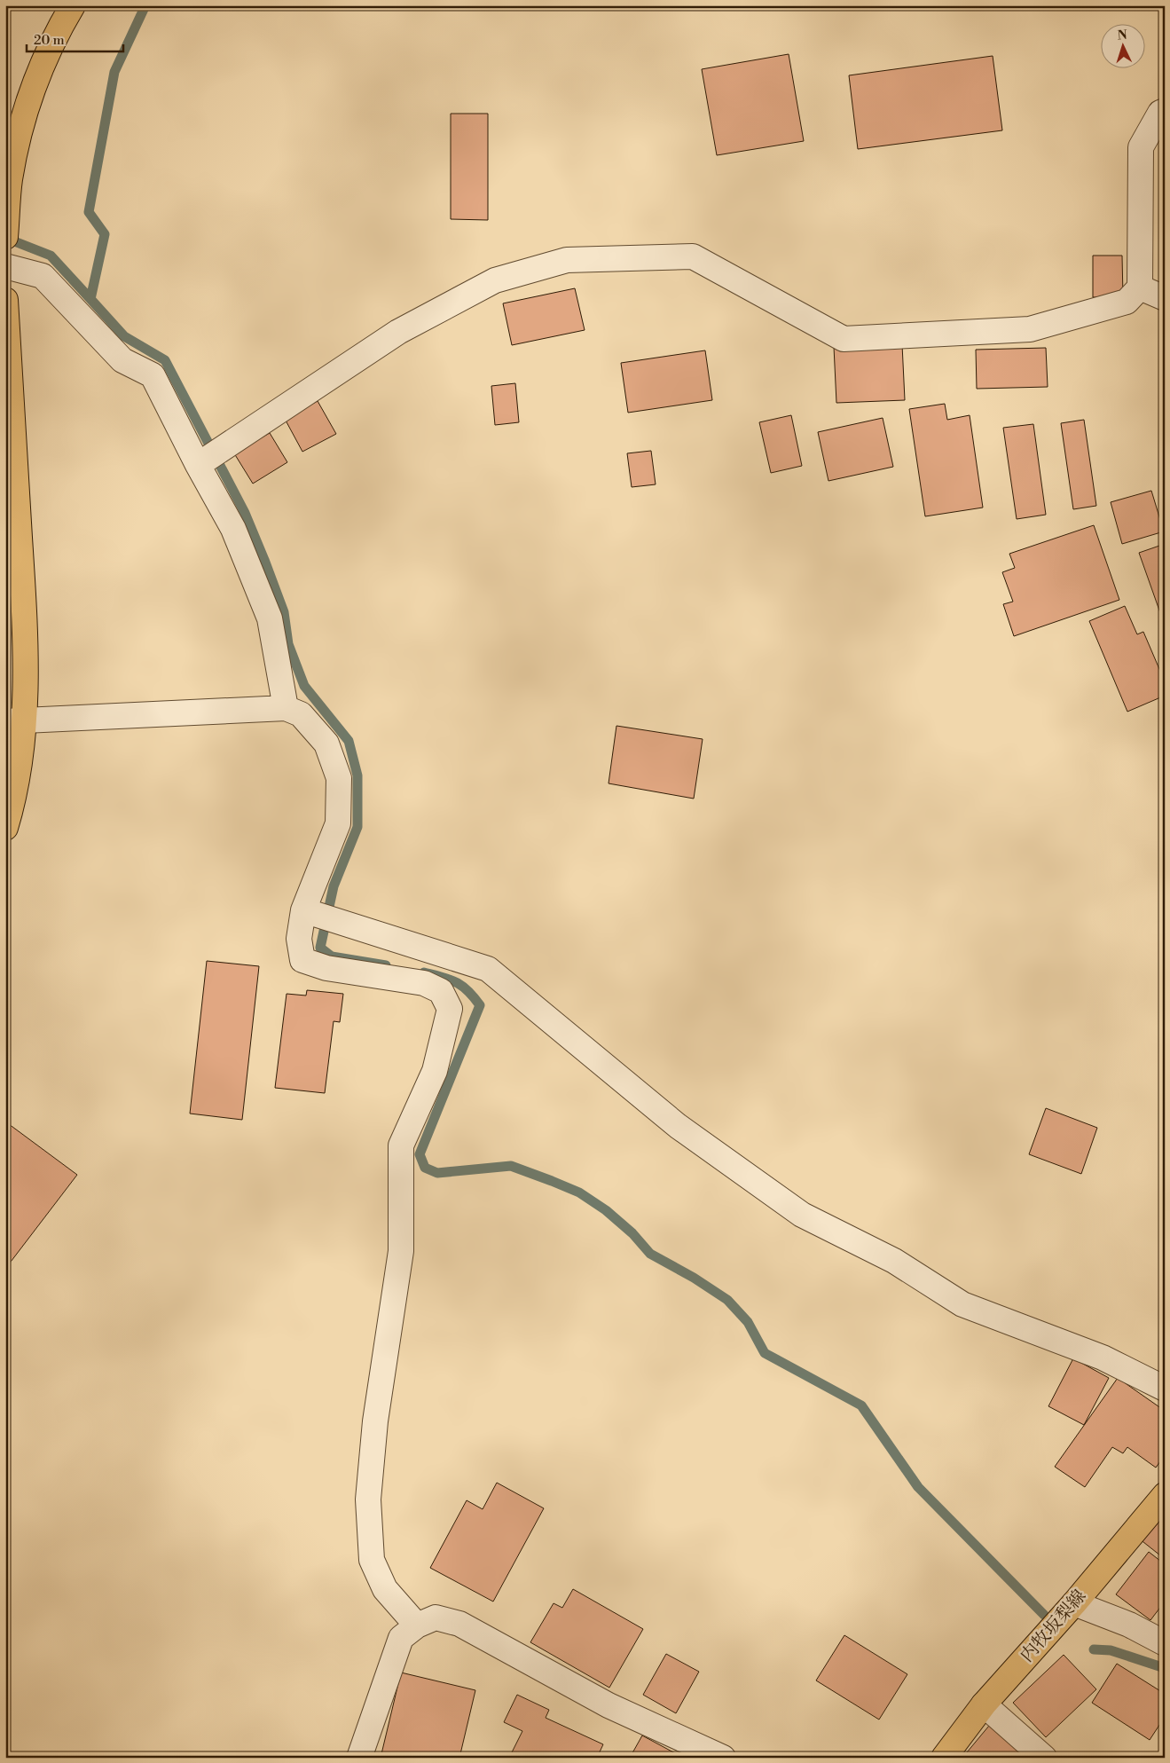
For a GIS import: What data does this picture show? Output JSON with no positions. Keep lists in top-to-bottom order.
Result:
{
  "streets": {
    "main road": ["内牧坂梨線"]
  },
  "scale_bar": "20 m",
  "north": "top"
}
